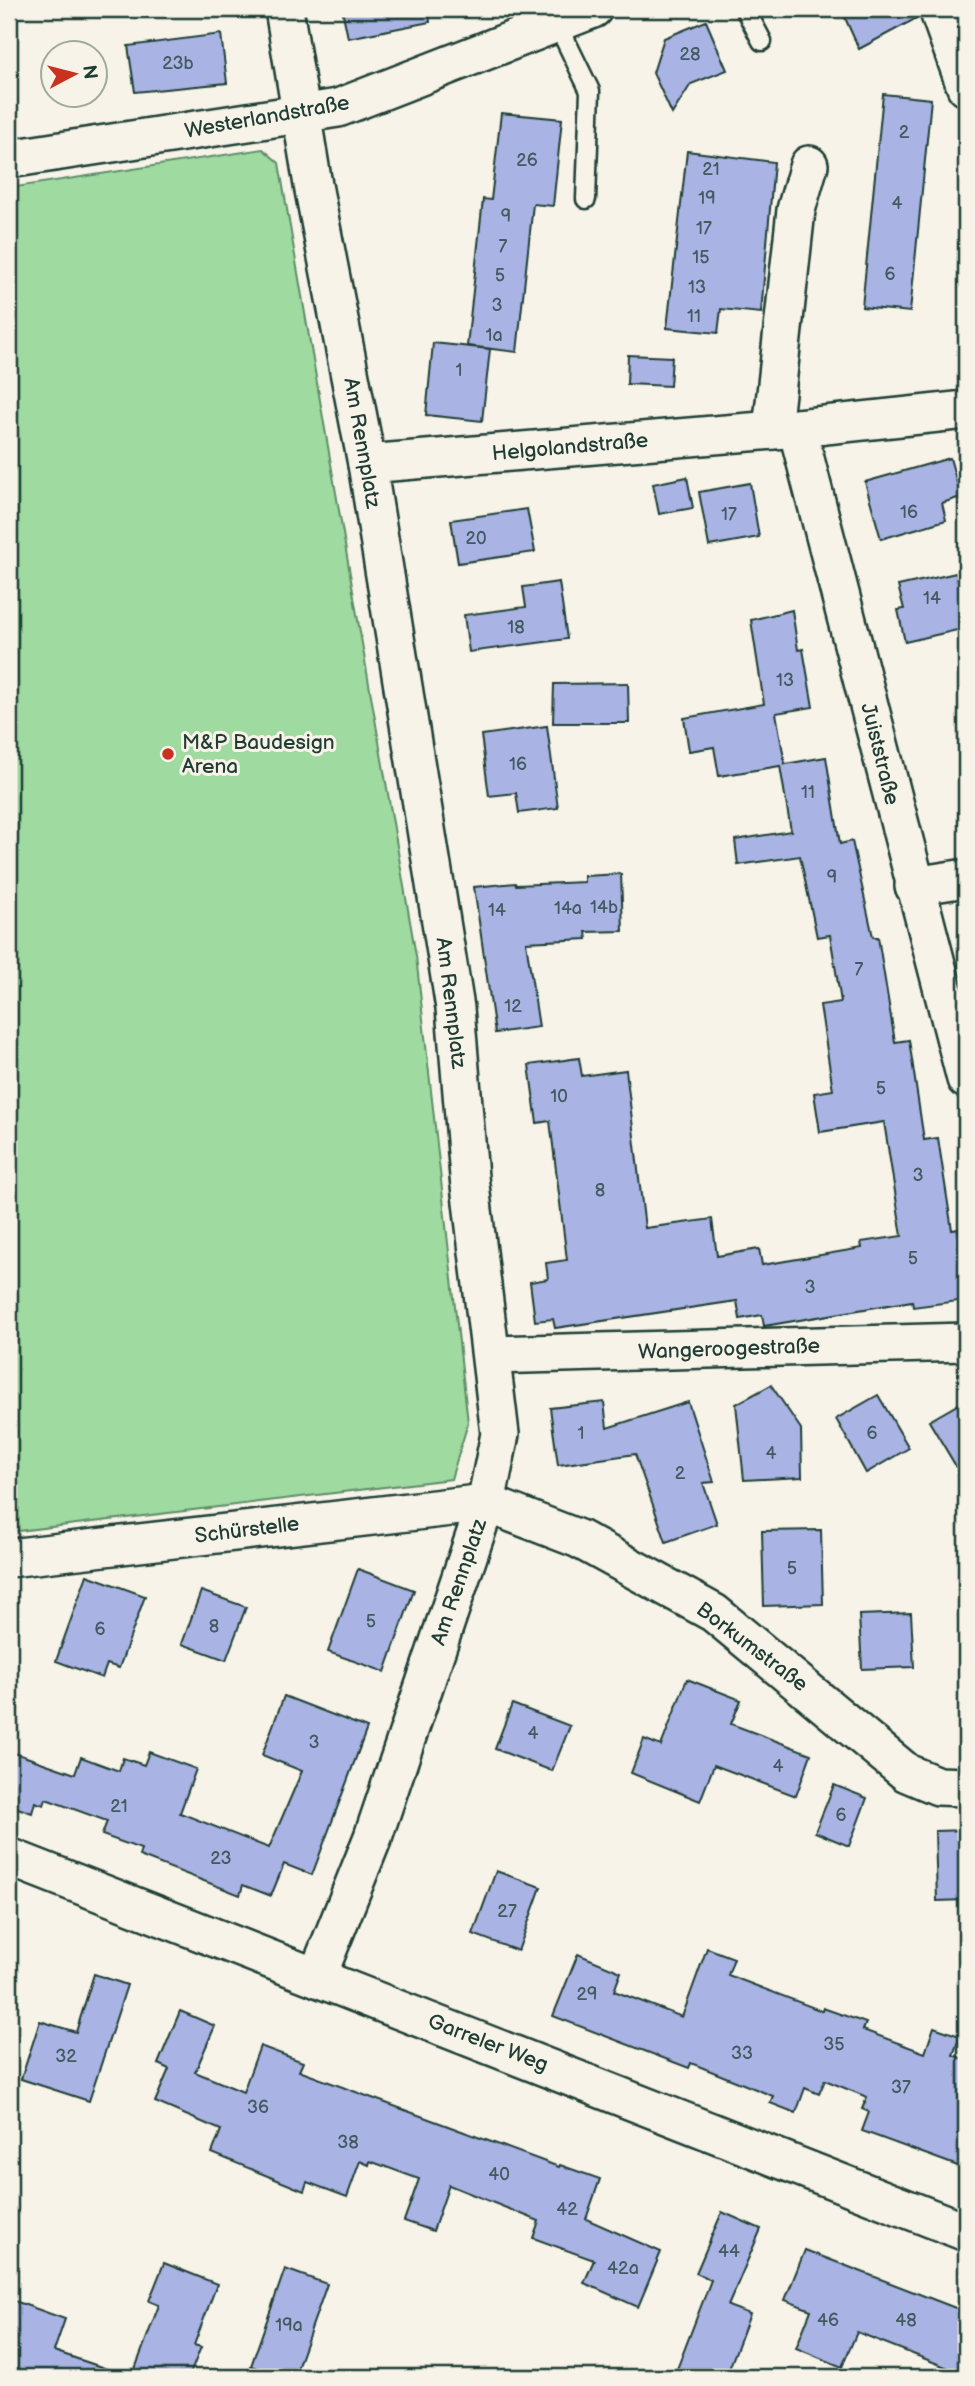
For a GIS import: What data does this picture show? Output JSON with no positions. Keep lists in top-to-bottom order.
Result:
{
  "streets": {
    "street": [
      "Westerlandstraße",
      "Am Rennplatz",
      "Helgolandstraße",
      "Juiststraße",
      "Wangeroogestraße",
      "Schürstelle",
      "Borkumstraße",
      "Garreler Weg"
    ]
  },
  "crossings": [
    ["Westerlandstraße", "Am Rennplatz"],
    ["Am Rennplatz", "Helgolandstraße"],
    ["Am Rennplatz", "Wangeroogestraße"],
    ["Am Rennplatz", "Schürstelle"],
    ["Am Rennplatz", "Borkumstraße"],
    ["Am Rennplatz", "Garreler Weg"],
    ["Helgolandstraße", "Juiststraße"],
    ["Schürstelle", "Borkumstraße"]
  ],
  "places": ["M&P Baudesign Arena"],
  "house_numbers": [
    "28",
    "23b",
    "2",
    "26",
    "21",
    "19",
    "4",
    "9",
    "17",
    "7",
    "15",
    "6",
    "5",
    "13",
    "3",
    "11",
    "1a",
    "1",
    "16",
    "17",
    "20",
    "14",
    "18",
    "13",
    "16",
    "11",
    "9",
    "14b",
    "14a",
    "14",
    "7",
    "12",
    "5",
    "10",
    "3",
    "8",
    "5",
    "3",
    "1",
    "6",
    "4",
    "2",
    "5",
    "5",
    "8",
    "6",
    "4",
    "3",
    "4",
    "21",
    "6",
    "23",
    "27",
    "29",
    "35",
    "33",
    "32",
    "37",
    "36",
    "38",
    "40",
    "42",
    "44",
    "42a",
    "46",
    "48",
    "19a"
  ],
  "north": "right"
}
